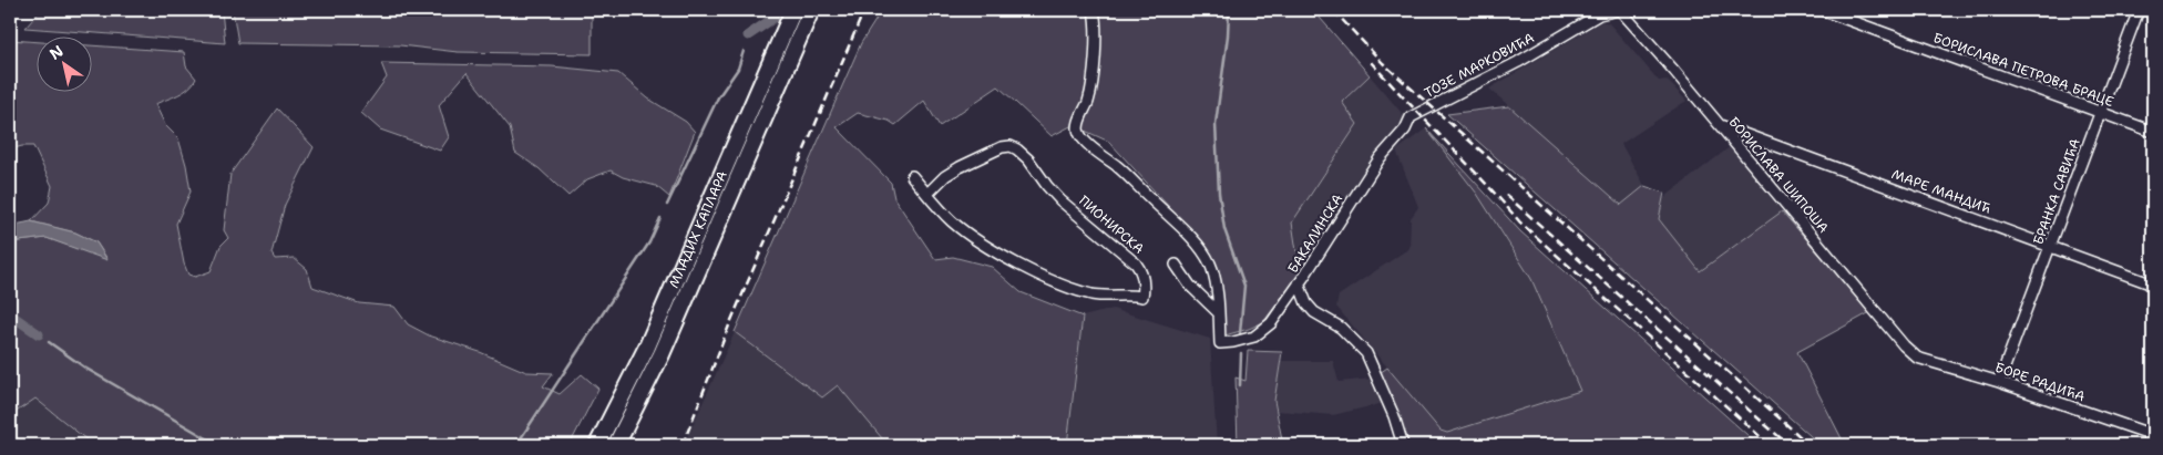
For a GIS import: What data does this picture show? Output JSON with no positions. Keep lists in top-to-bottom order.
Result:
{
  "streets": {
    "highway": ["МЛАДИХ КАПЛАРА"],
    "street": [
      "ТОЗЕ МАРКОВИЋА",
      "БОРИСЛАВА ПЕТРОВА БРАЦЕ",
      "БОРИСЛАВА ШИПОША",
      "МАРЕ МАНДИЋ",
      "БРАНКА САВИЋА",
      "ПИОНИРСКА",
      "БАКАЛИНСКА",
      "БОРЕ РАДИЋА"
    ]
  },
  "crossings": [
    ["ТОЗЕ МАРКОВИЋА", "БОРИСЛАВА ШИПОША"],
    ["ТОЗЕ МАРКОВИЋА", "БАКАЛИНСКА"],
    ["БОРИСЛАВА ПЕТРОВА БРАЦЕ", "БРАНКА САВИЋА"],
    ["БОРИСЛАВА ШИПОША", "МАРЕ МАНДИЋ"],
    ["БОРИСЛАВА ШИПОША", "БОРЕ РАДИЋА"],
    ["МАРЕ МАНДИЋ", "БРАНКА САВИЋА"],
    ["БРАНКА САВИЋА", "БОРЕ РАДИЋА"]
  ],
  "north": "top left"
}
